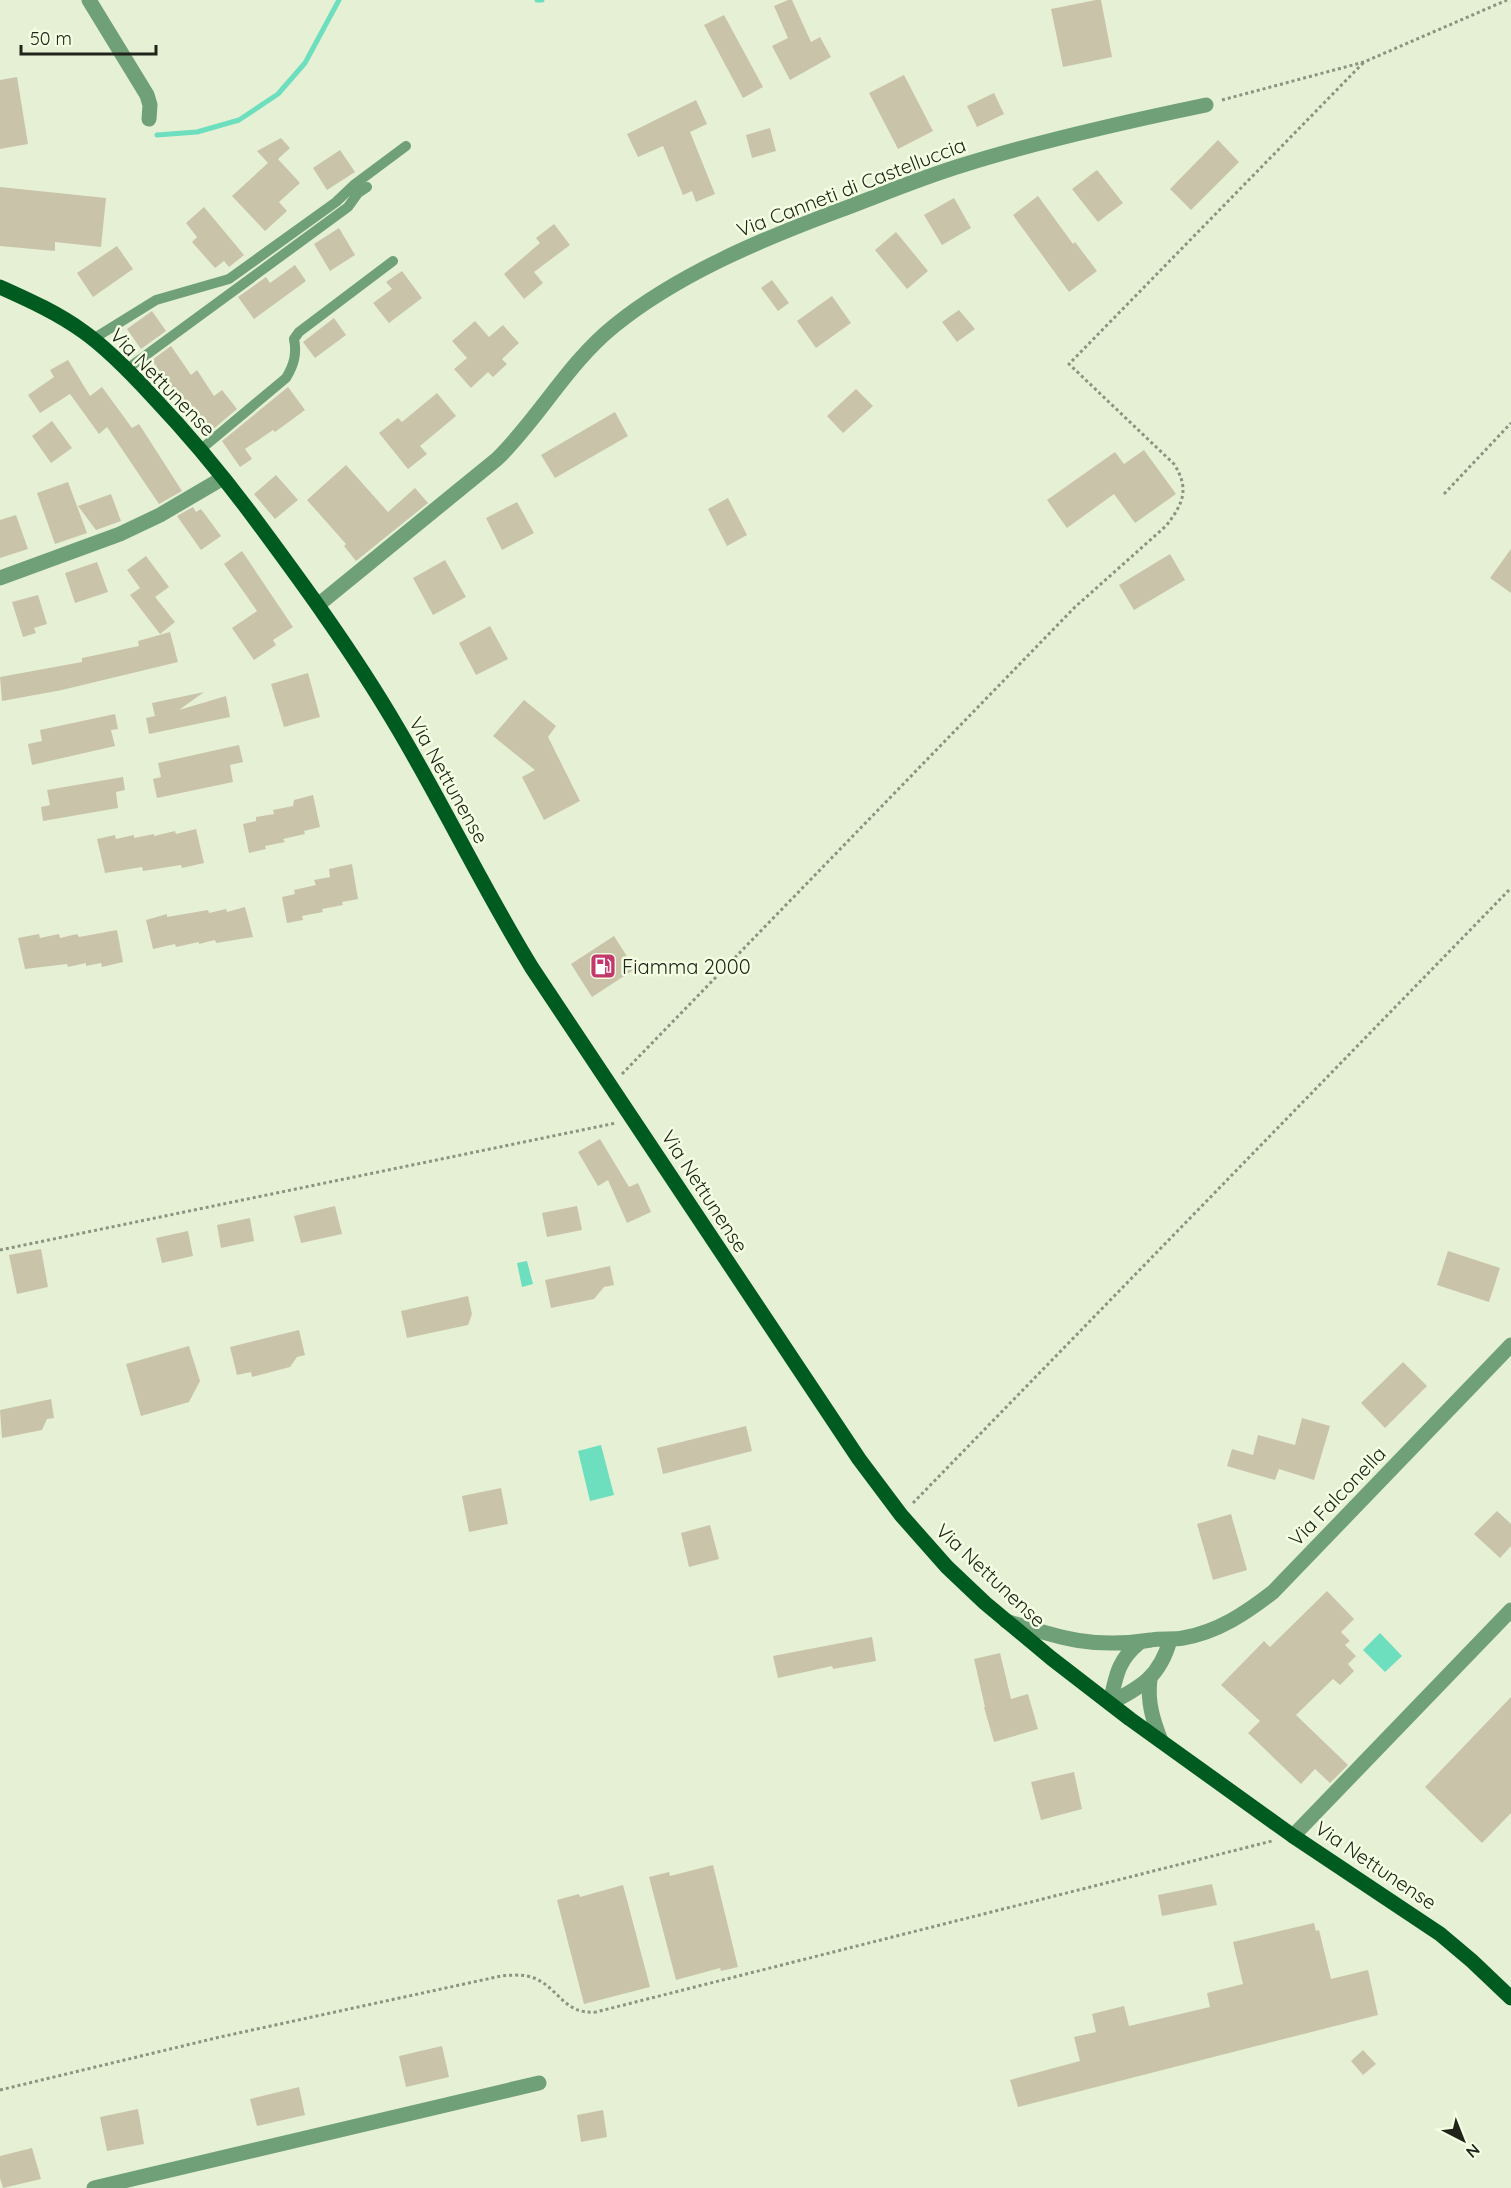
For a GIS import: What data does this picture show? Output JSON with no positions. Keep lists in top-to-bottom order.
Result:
{
  "streets": {
    "main road": ["Via Nettunense"],
    "street": ["Via Canneti di Castelluccia", "Via Falconella"]
  },
  "crossings": [
    ["Via Canneti di Castelluccia", "Via Nettunense"],
    ["Via Nettunense", "Via Falconella"]
  ],
  "places": {
    "fuel station": ["Fiamma 2000"]
  },
  "scale_bar": "50 m",
  "north": "bottom right"
}
